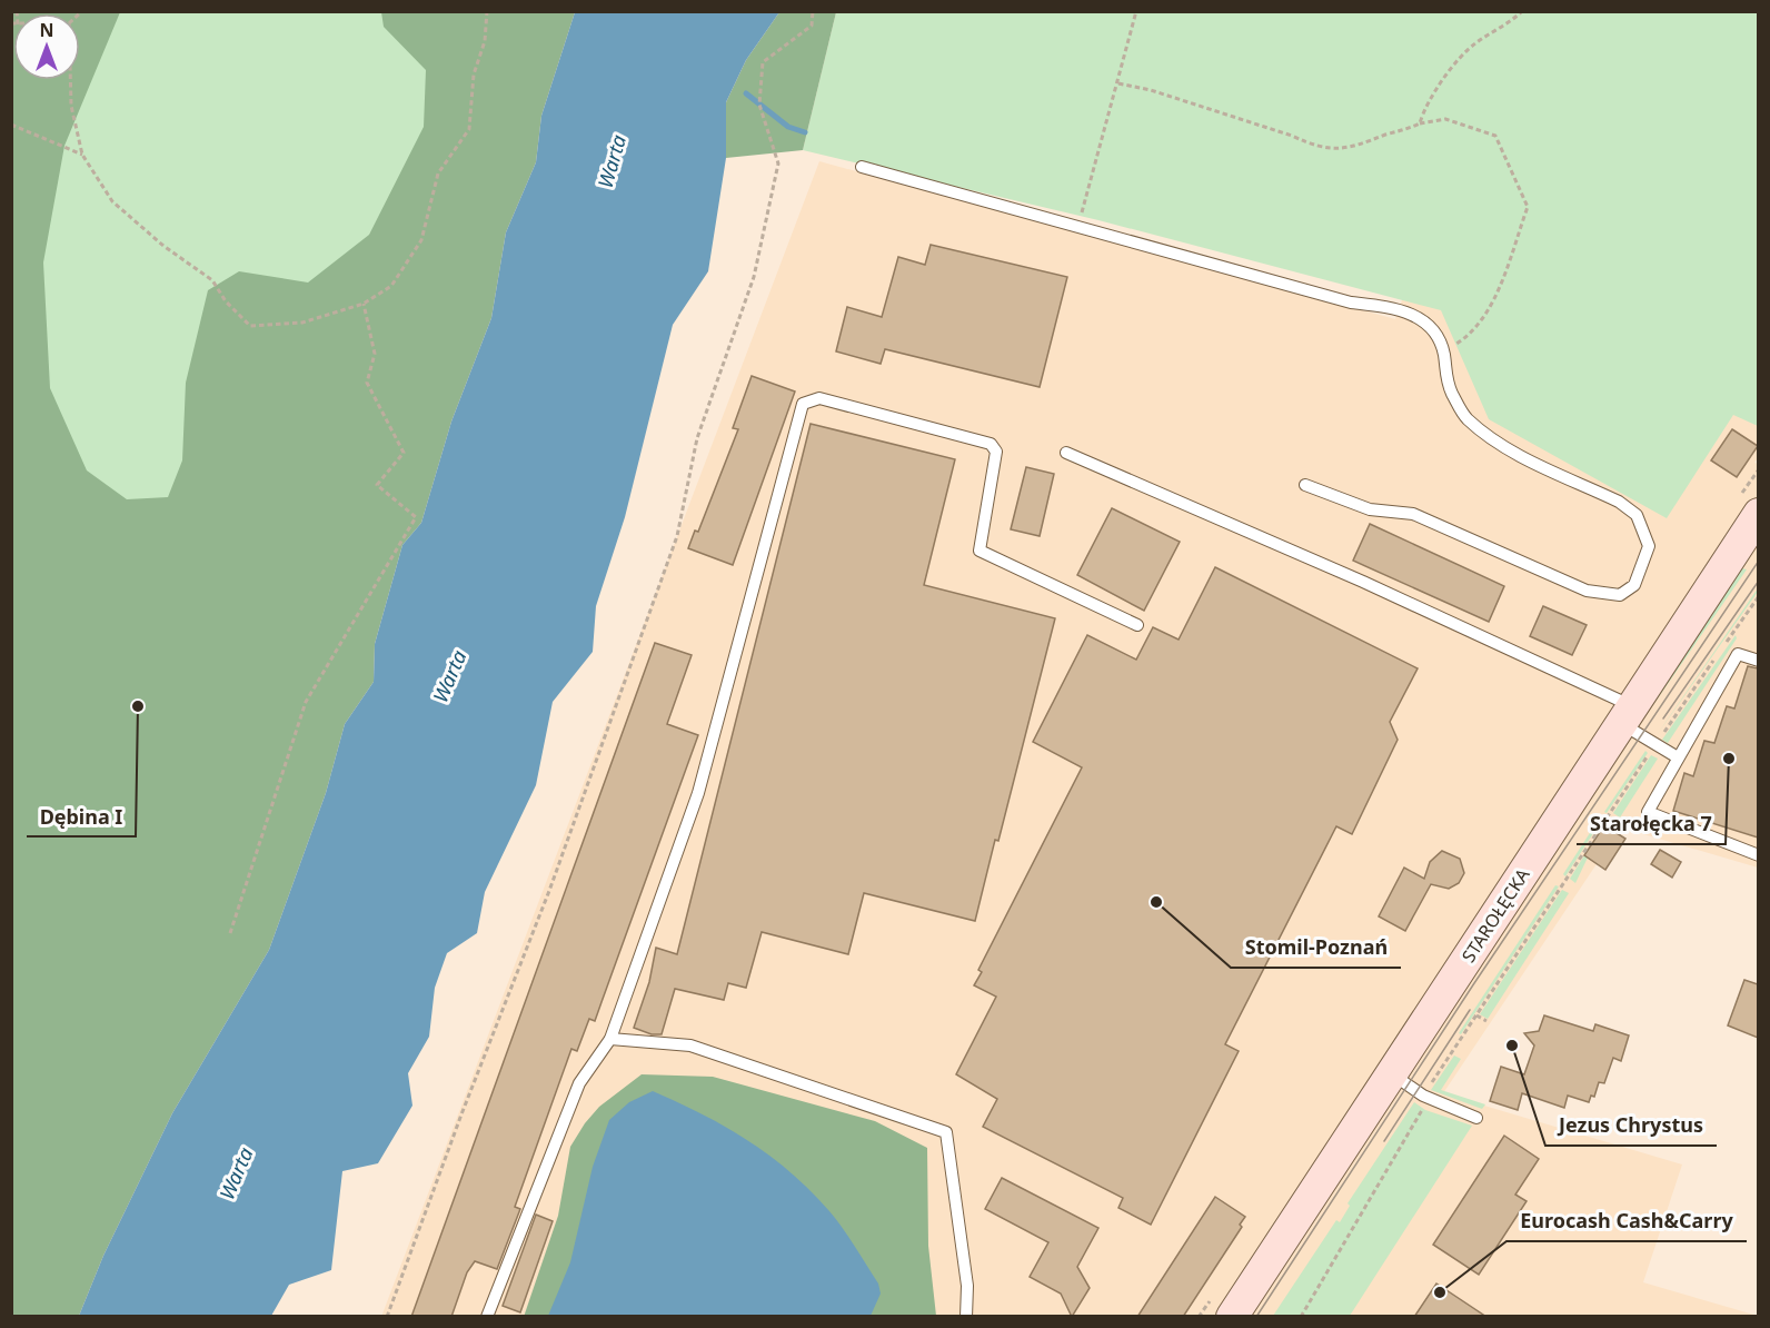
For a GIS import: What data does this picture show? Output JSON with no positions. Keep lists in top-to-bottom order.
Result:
{
  "streets": {
    "street": ["STAROŁĘCKA"]
  },
  "water": ["Warta"],
  "places": [
    "Dębina I",
    "Starołęcka 7",
    "Stomil-Poznań",
    "Jezus Chrystus",
    "Eurocash Cash&Carry"
  ],
  "north": "top"
}
